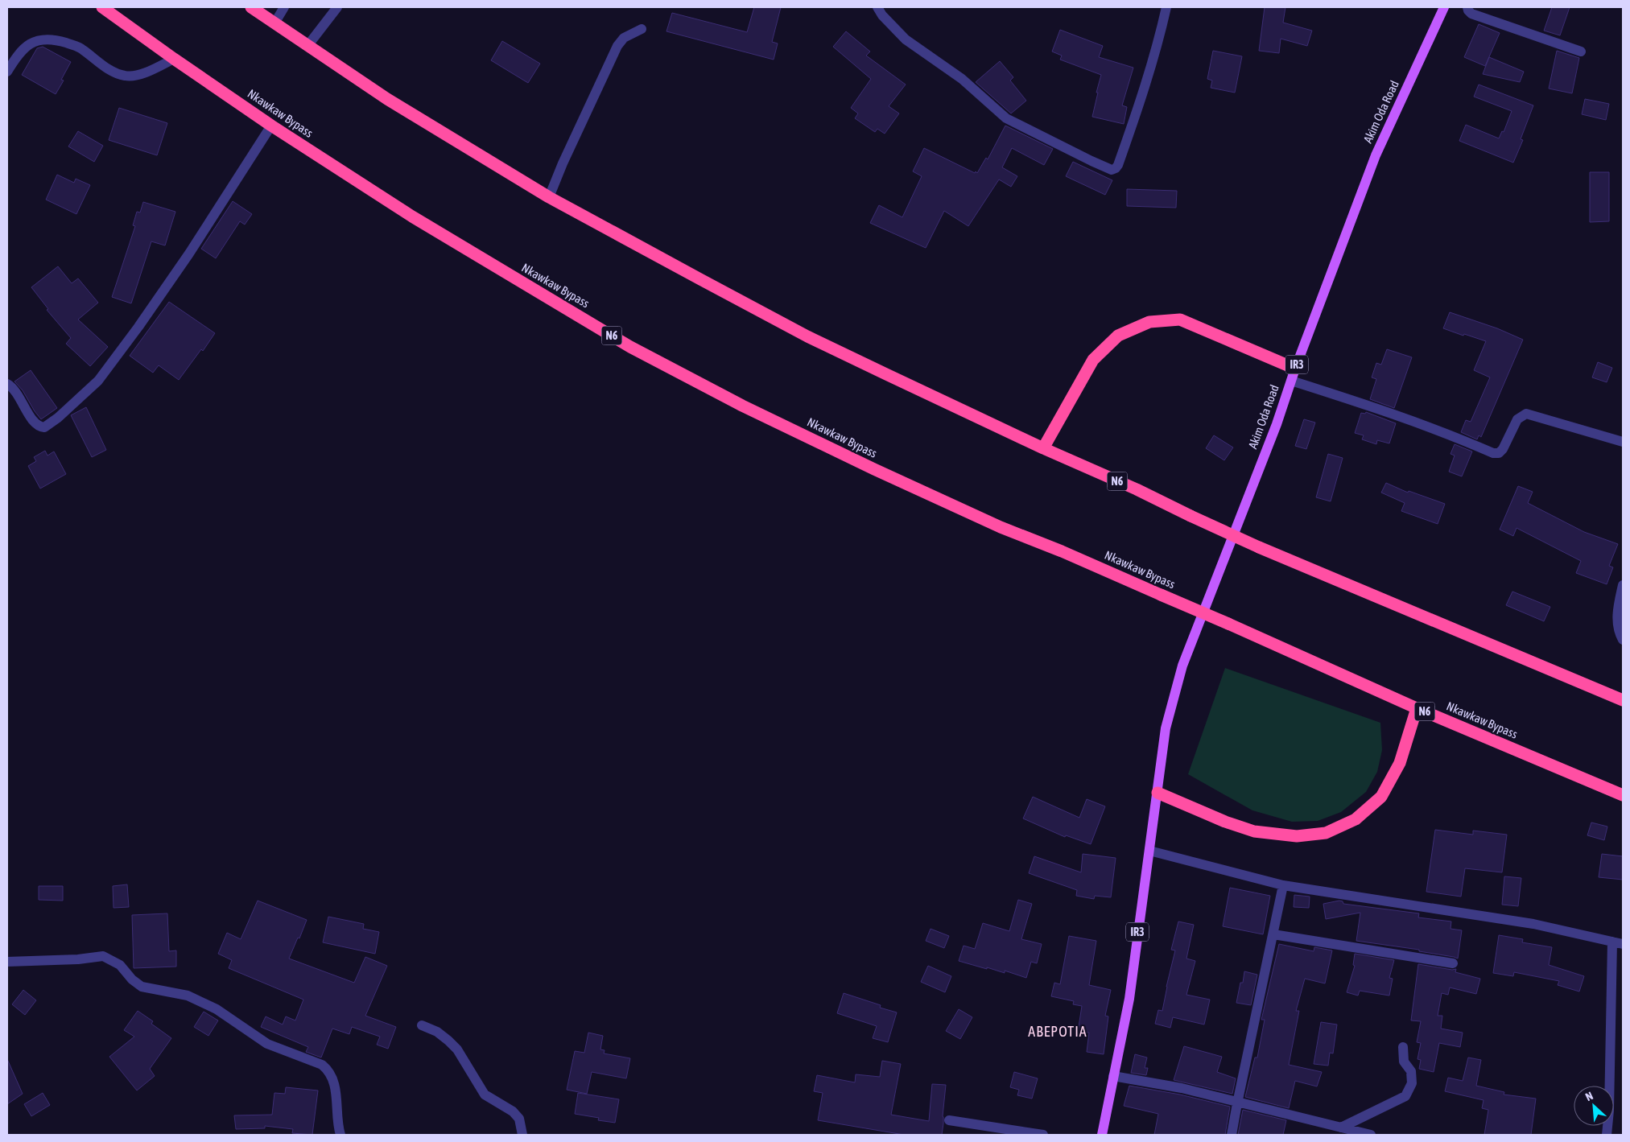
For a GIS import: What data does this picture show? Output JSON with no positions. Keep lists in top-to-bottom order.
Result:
{
  "streets": {
    "highway": ["Nkawkaw Bypass", "N6"],
    "main road": ["Akim Oda Road", "IR3"]
  },
  "crossings": [
    ["Akim Oda Road", "IR3"]
  ],
  "districts": ["ABEPOTIA"],
  "north": "top left"
}
